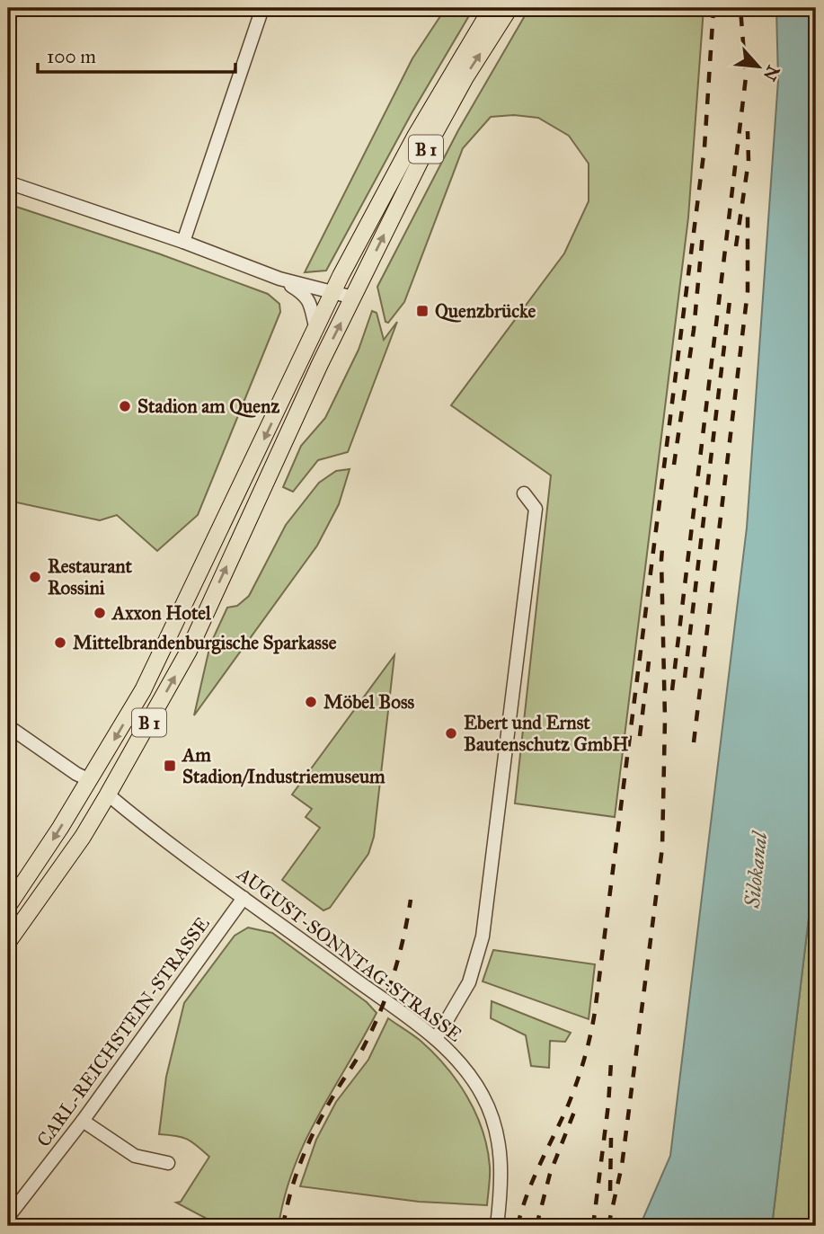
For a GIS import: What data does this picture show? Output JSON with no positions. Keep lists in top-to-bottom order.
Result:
{
  "streets": {
    "main road": ["B 1"],
    "street": ["AUGUST-SONNTAG-STRASSE", "CARL-REICHSTEIN-STRASSE"]
  },
  "crossings": [
    ["B 1", "AUGUST-SONNTAG-STRASSE"],
    ["AUGUST-SONNTAG-STRASSE", "CARL-REICHSTEIN-STRASSE"]
  ],
  "water": ["Silokanal"],
  "places": {
    "transit": ["Quenzbrücke", "Am Stadion/Industriemuseum"],
    "other": [
      "Stadion am Quenz",
      "Restaurant Rossini",
      "Axxon Hotel",
      "Mittelbrandenburgische Sparkasse",
      "Möbel Boss",
      "Ebert und Ernst Bautenschutz GmbH"
    ]
  },
  "scale_bar": "100 m",
  "north": "bottom right"
}
